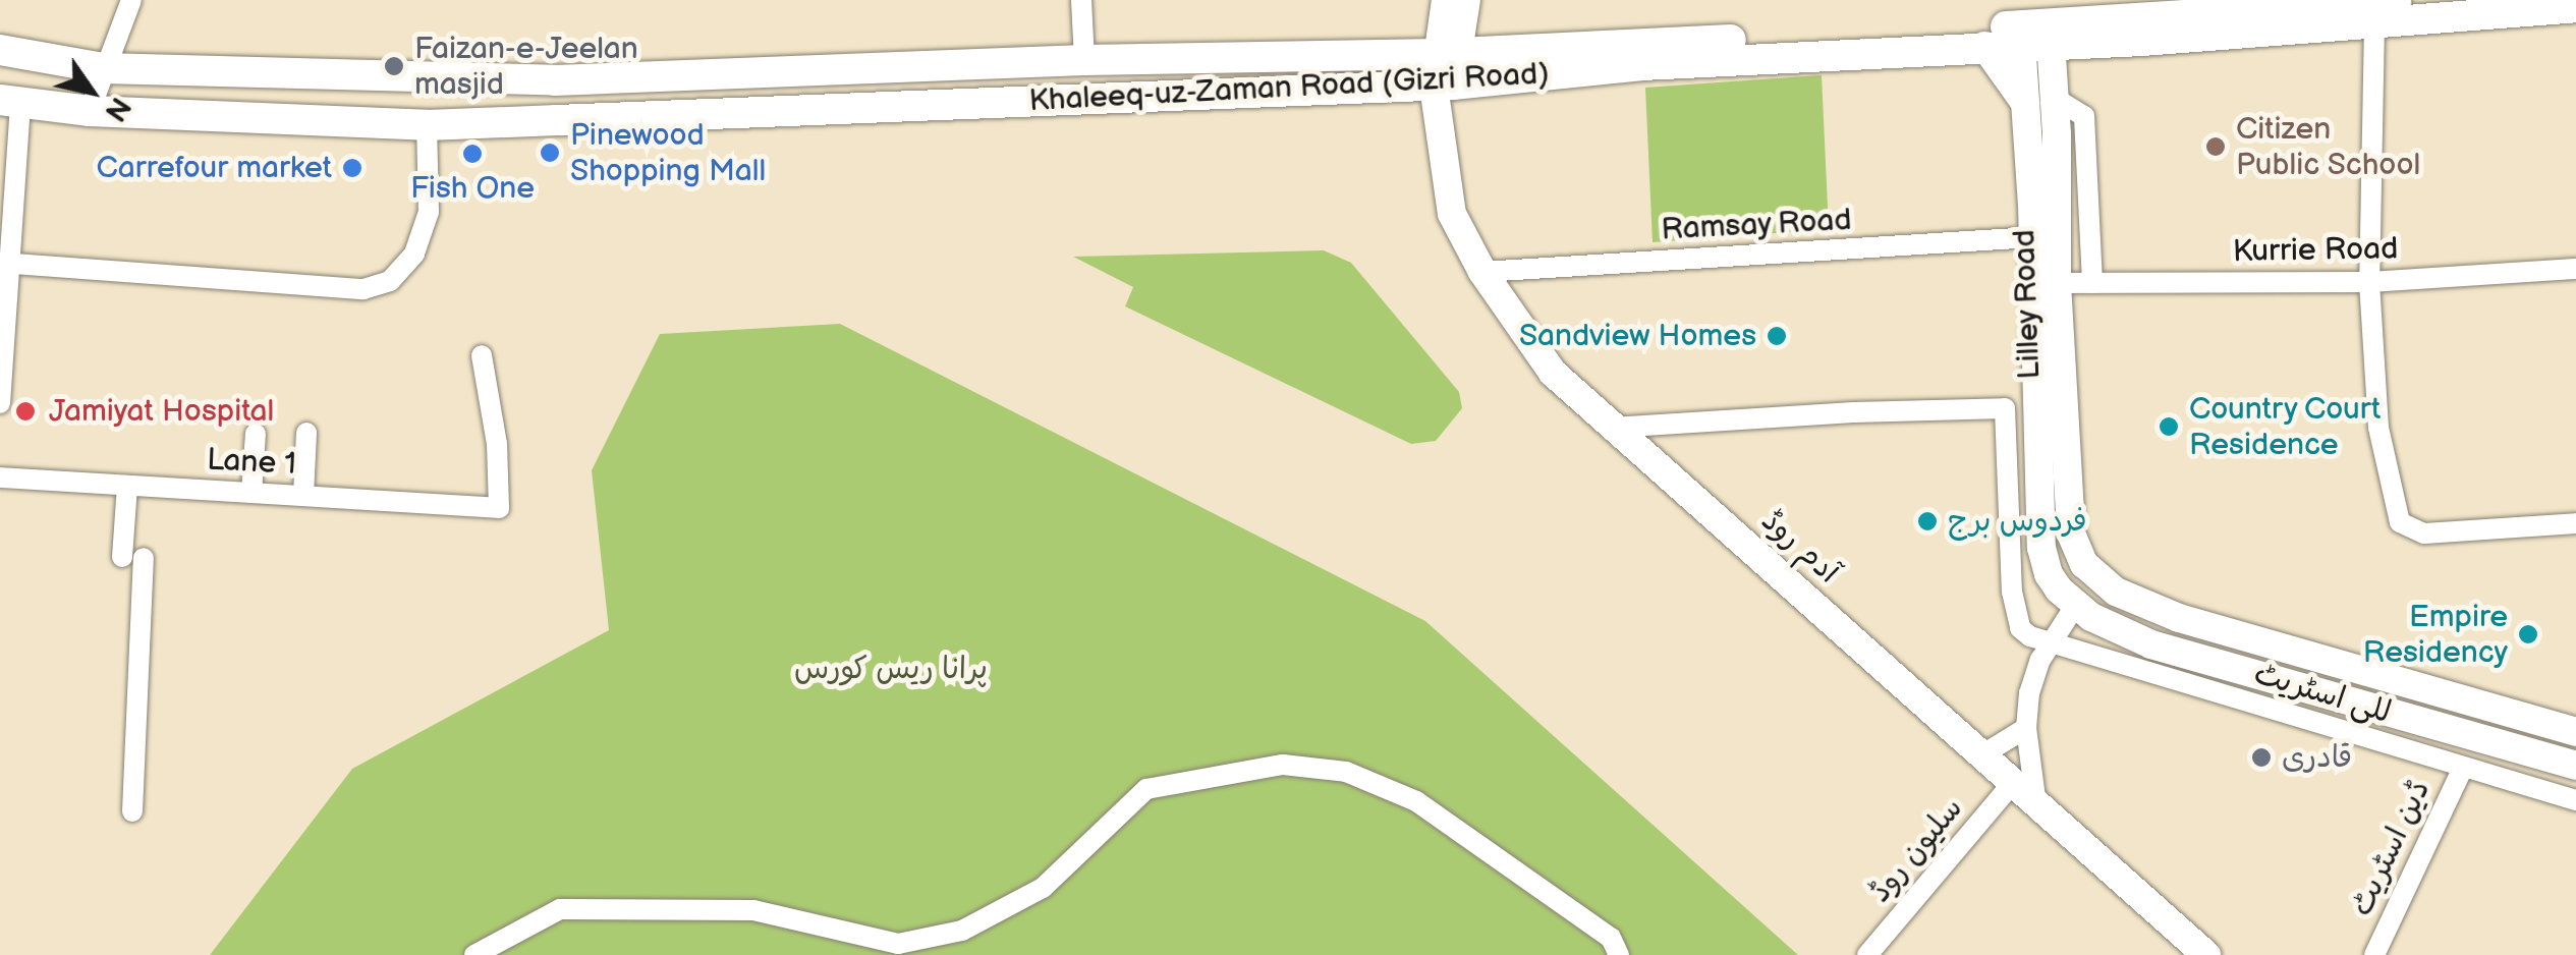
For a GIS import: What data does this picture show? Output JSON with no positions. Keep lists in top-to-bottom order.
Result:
{
  "streets": {
    "main road": ["Khaleeq-uz-Zaman Road (Gizri Road)", "Lilley Road", "آدم روڈ"],
    "street": [
      "Ramsay Road",
      "Kurrie Road",
      "Lane 1",
      "للی اسٹریٹ",
      "ڈین اسٹریٹ",
      "سلیون روڈ"
    ]
  },
  "crossings": [
    ["Khaleeq-uz-Zaman Road (Gizri Road)", "Lilley Road"],
    ["Khaleeq-uz-Zaman Road (Gizri Road)", "آدم روڈ"],
    ["Ramsay Road", "Lilley Road"],
    ["Ramsay Road", "آدم روڈ"],
    ["Kurrie Road", "Lilley Road"],
    ["آدم روڈ", "سلیون روڈ"],
    ["للی اسٹریٹ", "ڈین اسٹریٹ"]
  ],
  "parks": ["پرانا ریس کورس"],
  "places": [
    "Faizan-e-Jeelan masjid",
    "Citizen Public School",
    "Pinewood Shopping Mall",
    "Fish One",
    "Carrefour market",
    "Sandview Homes",
    "Jamiyat Hospital",
    "Country Court Residence",
    "فردوس برج",
    "Empire Residency",
    "قادری"
  ],
  "north": "bottom right"
}
